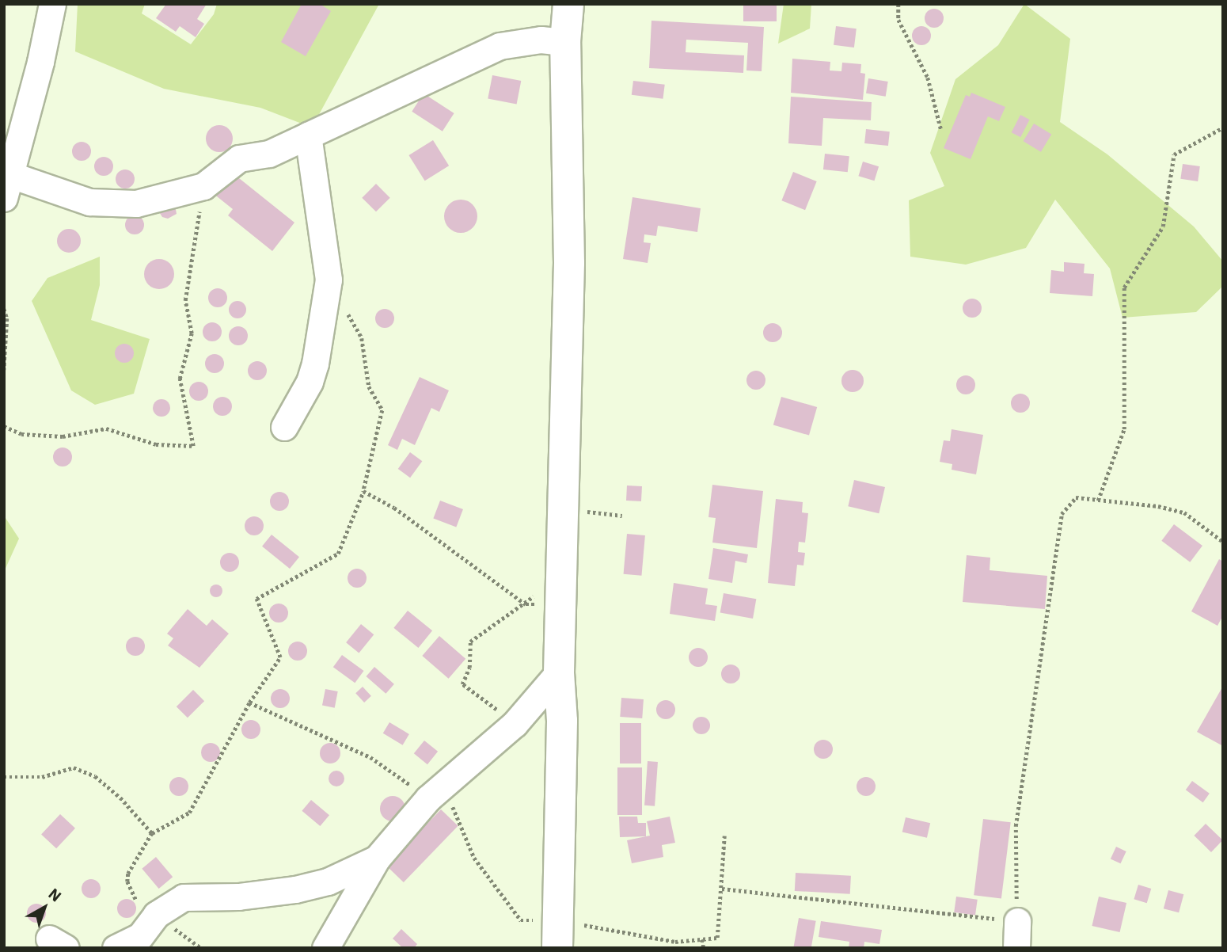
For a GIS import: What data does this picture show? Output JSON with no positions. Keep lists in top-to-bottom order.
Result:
{
  "north": "top right"
}
